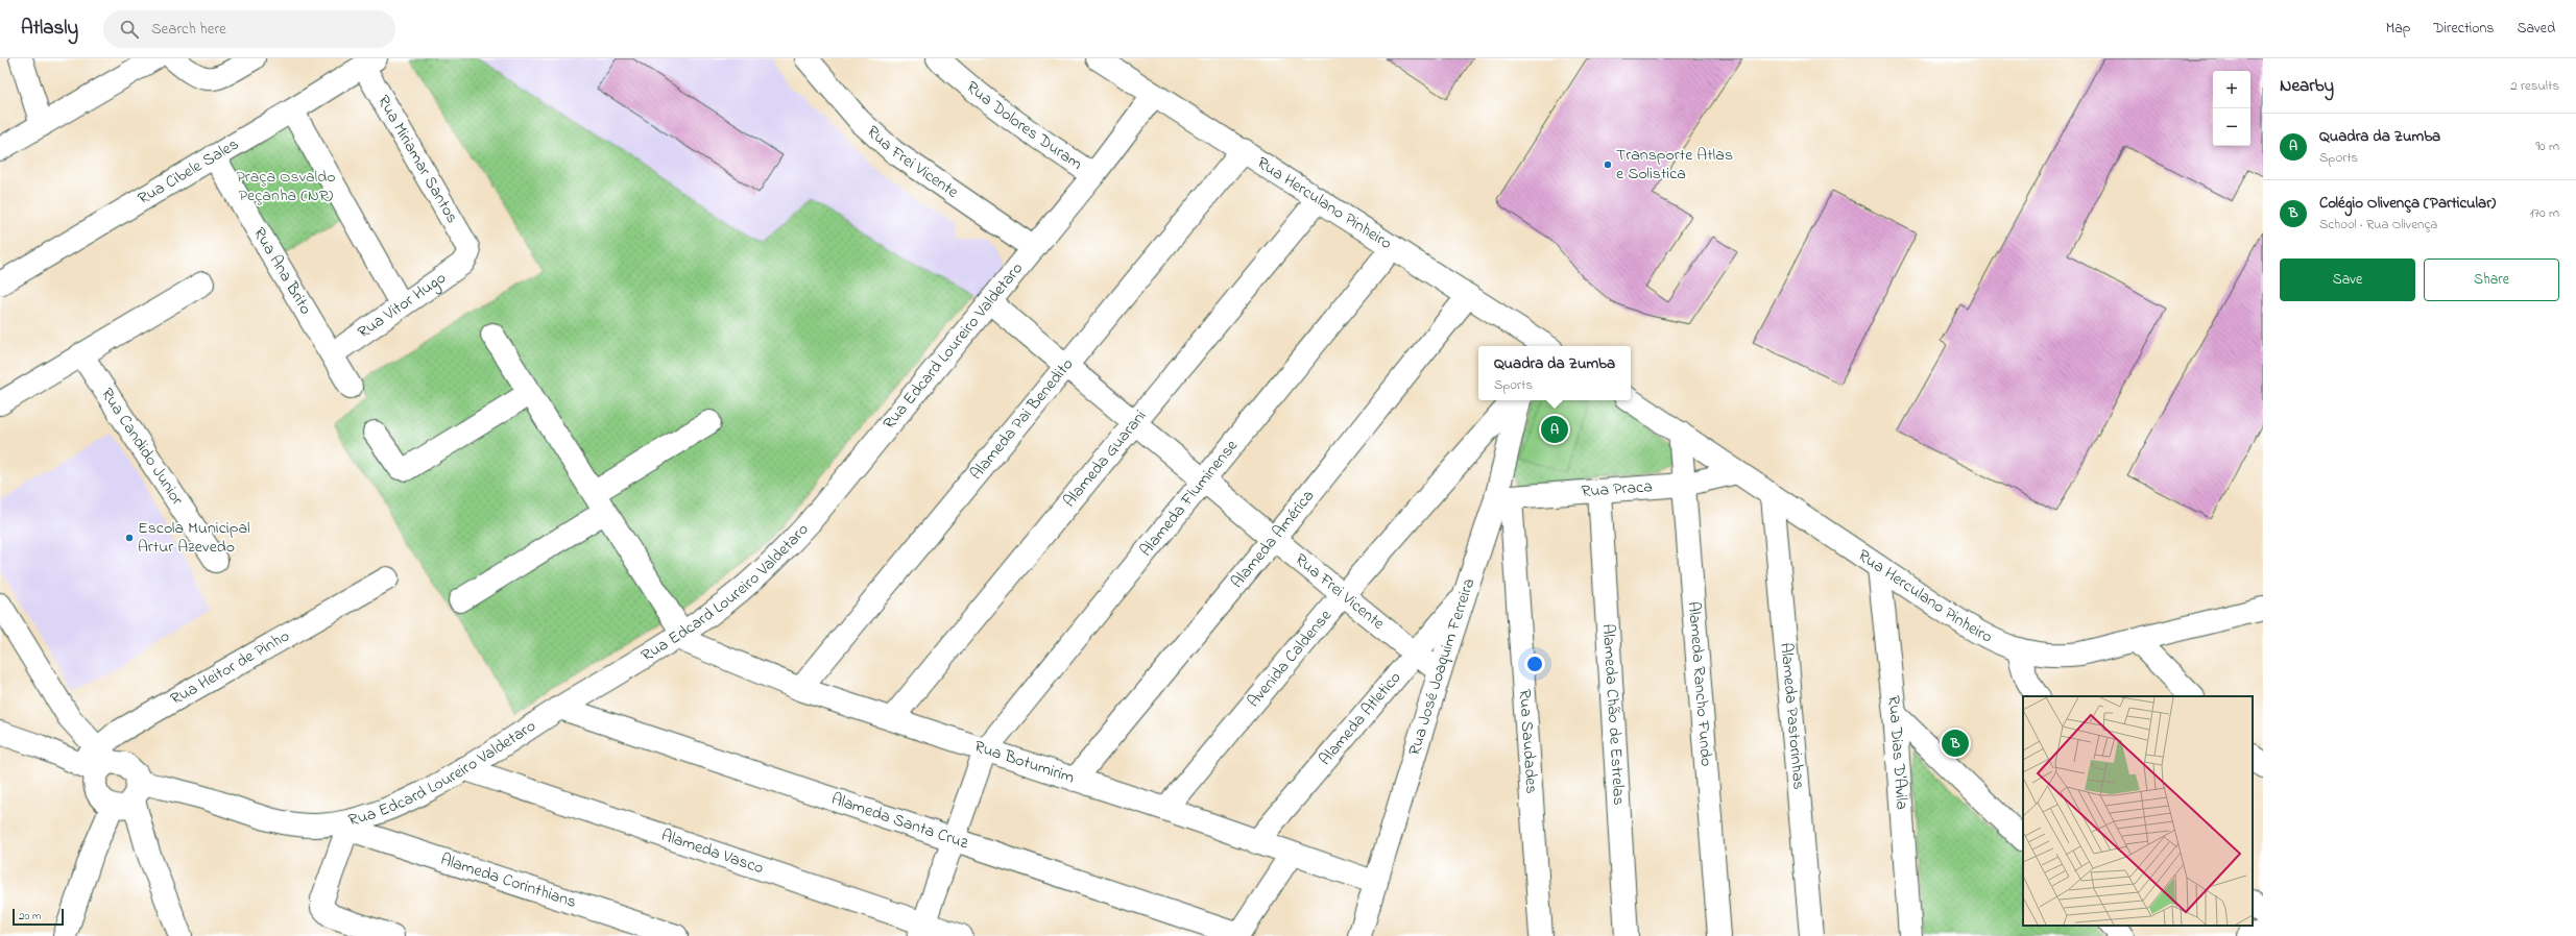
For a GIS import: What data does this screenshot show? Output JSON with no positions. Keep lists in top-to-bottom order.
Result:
{
  "streets": {
    "street": [
      "Rua Dolores Duram",
      "Rua Miriamar Santos",
      "Rua Frei Vicente",
      "Rua Cibele Sales",
      "Rua Herculano Pinheiro",
      "Rua Ana Brito",
      "Rua Vitor Hugo",
      "Rua Edcard Loureiro Valdetaro",
      "Alameda Pai Benedito",
      "Rua Candido Junior",
      "Alameda Guarani",
      "Rua Praca",
      "Alameda Fluminense",
      "Alameda América",
      "Avenida Caldense",
      "Rua José Joaquim Ferreira",
      "Rua Heitor de Pinho",
      "Alameda Rancho Fundo",
      "Alameda Chão de Estrelas",
      "Alameda Pastorinhas",
      "Alameda Atletico",
      "Rua Saudades",
      "Rua Dias D'Avila",
      "Rua Botumirim",
      "Alameda Santa Cruz",
      "Alameda Vasco",
      "Alameda Corinthians"
    ]
  },
  "crossings": [
    ["Rua Dolores Duram", "Rua Edcard Loureiro Valdetaro"],
    ["Rua Miriamar Santos", "Rua Cibele Sales"],
    ["Rua Miriamar Santos", "Rua Vitor Hugo"],
    ["Rua Frei Vicente", "Rua Edcard Loureiro Valdetaro"],
    ["Rua Frei Vicente", "Alameda Pai Benedito"],
    ["Rua Frei Vicente", "Alameda Guarani"],
    ["Rua Frei Vicente", "Alameda Fluminense"],
    ["Rua Frei Vicente", "Alameda América"],
    ["Rua Frei Vicente", "Avenida Caldense"],
    ["Rua Frei Vicente", "Rua José Joaquim Ferreira"],
    ["Rua Frei Vicente", "Alameda Atletico"],
    ["Rua Cibele Sales", "Rua Ana Brito"],
    ["Rua Herculano Pinheiro", "Rua Edcard Loureiro Valdetaro"],
    ["Rua Herculano Pinheiro", "Alameda Pai Benedito"],
    ["Rua Herculano Pinheiro", "Alameda Guarani"],
    ["Rua Herculano Pinheiro", "Rua Praca"],
    ["Rua Herculano Pinheiro", "Alameda Fluminense"],
    ["Rua Herculano Pinheiro", "Alameda América"],
    ["Rua Herculano Pinheiro", "Alameda Rancho Fundo"],
    ["Rua Herculano Pinheiro", "Alameda Pastorinhas"],
    ["Rua Herculano Pinheiro", "Rua Dias D'Avila"],
    ["Rua Ana Brito", "Rua Vitor Hugo"],
    ["Rua Edcard Loureiro Valdetaro", "Rua Heitor de Pinho"],
    ["Rua Edcard Loureiro Valdetaro", "Rua Botumirim"],
    ["Rua Edcard Loureiro Valdetaro", "Alameda Santa Cruz"],
    ["Rua Edcard Loureiro Valdetaro", "Alameda Vasco"],
    ["Rua Edcard Loureiro Valdetaro", "Alameda Corinthians"],
    ["Alameda Pai Benedito", "Rua Botumirim"],
    ["Alameda Guarani", "Rua Botumirim"],
    ["Rua Praca", "Rua José Joaquim Ferreira"],
    ["Rua Praca", "Alameda Rancho Fundo"],
    ["Rua Praca", "Alameda Chão de Estrelas"],
    ["Rua Praca", "Rua Saudades"],
    ["Alameda Fluminense", "Rua Botumirim"],
    ["Alameda Fluminense", "Alameda Santa Cruz"],
    ["Alameda Fluminense", "Alameda Vasco"],
    ["Alameda América", "Rua Botumirim"],
    ["Avenida Caldense", "Rua Botumirim"],
    ["Rua José Joaquim Ferreira", "Alameda Atletico"],
    ["Rua José Joaquim Ferreira", "Rua Saudades"],
    ["Rua José Joaquim Ferreira", "Rua Botumirim"],
    ["Alameda Atletico", "Rua Botumirim"]
  ],
  "parks": ["Praça Osvaldo Peçanha (NR)"],
  "places": ["Transporte Atlas e Solistica", "Escola Municipal Artur Azevedo"],
  "scale_bar": "20 m",
  "page": {
    "header": "Atlasly",
    "search": "Search here",
    "nav": ["Map", "Directions", "Saved"],
    "heading": ["Nearby", "2 results"],
    "map_buttons": ["+", "−"],
    "list": [
      {
        "mark": "A",
        "name": "Quadra da Zumba",
        "note": "Sports",
        "value": "90 m"
      },
      {
        "mark": "B",
        "name": "Colégio Olivença (Particular)",
        "note": "School · Rua Olivença",
        "value": "170 m"
      }
    ],
    "buttons": ["Save", "Share"],
    "popup": ["Quadra da Zumba", "Sports"],
    "pins": ["A", "B"],
    "scale": "20 m"
  }
}
